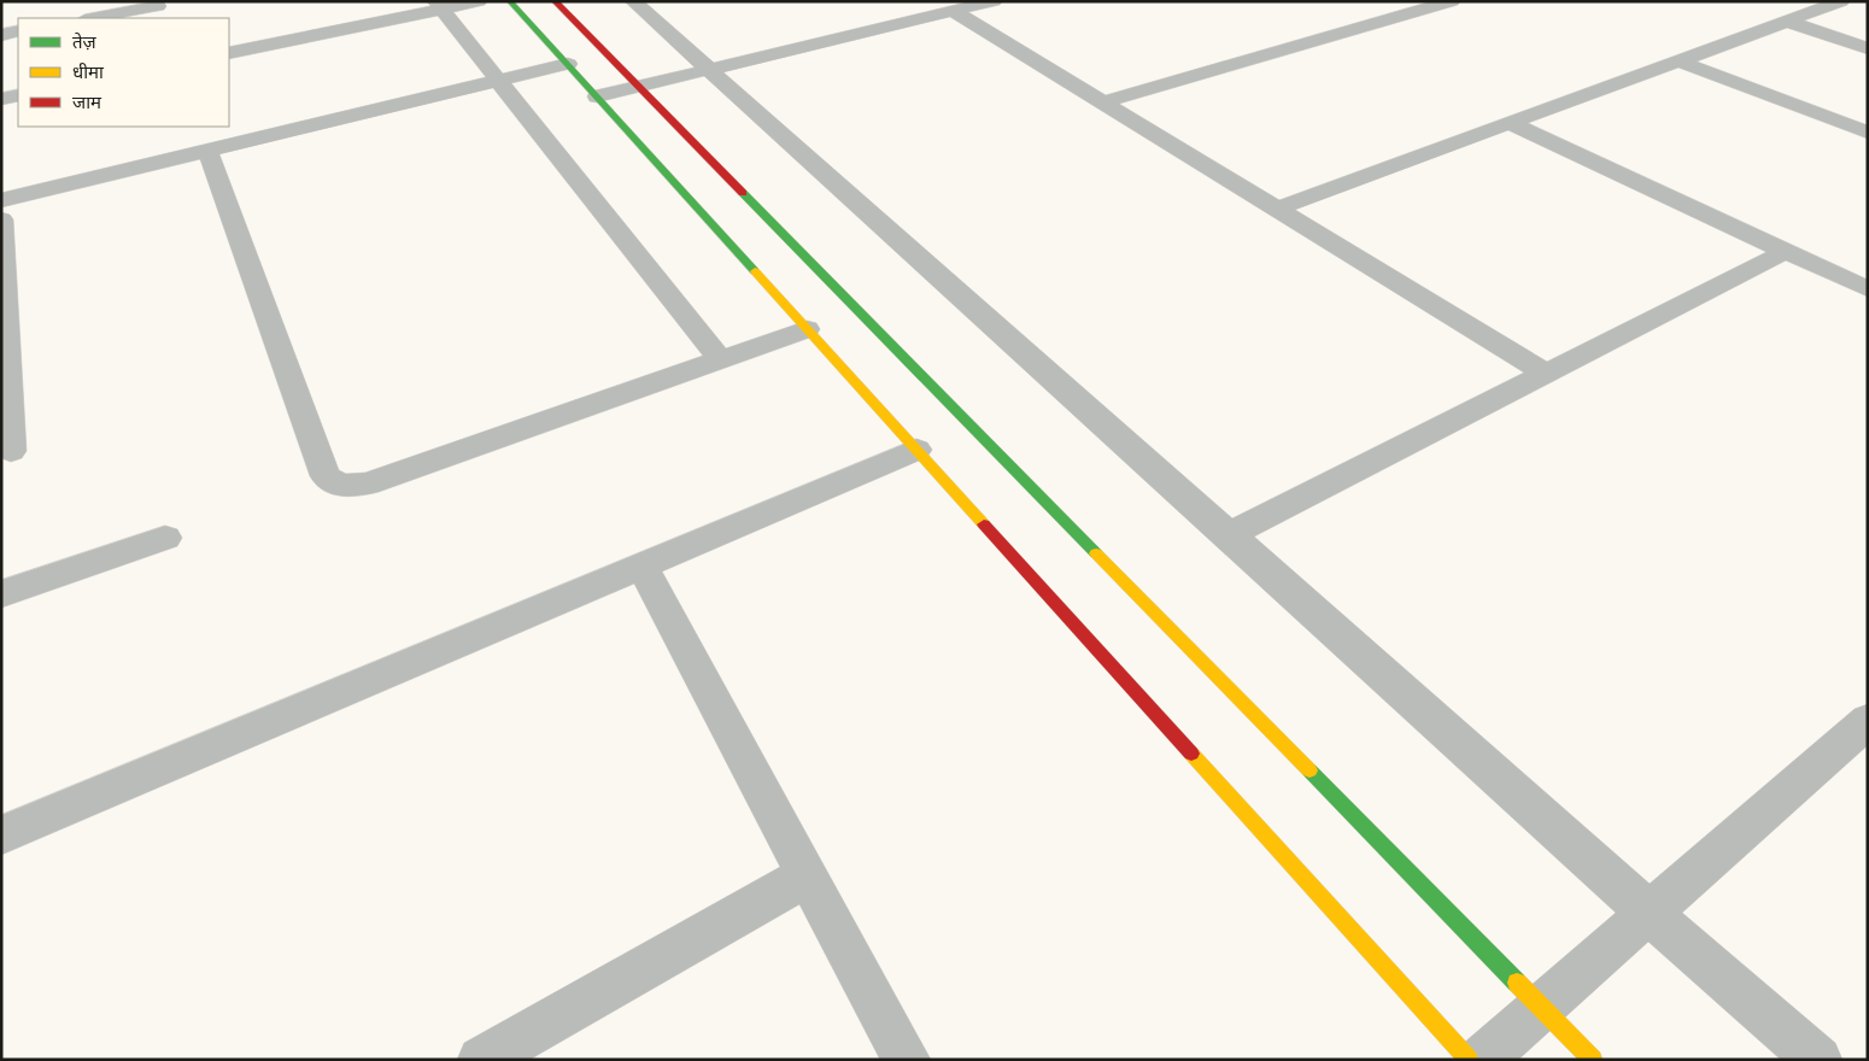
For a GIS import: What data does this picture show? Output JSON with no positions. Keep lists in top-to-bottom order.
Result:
{
  "legend": ["तेज़", "धीमा", "जाम"]
}
